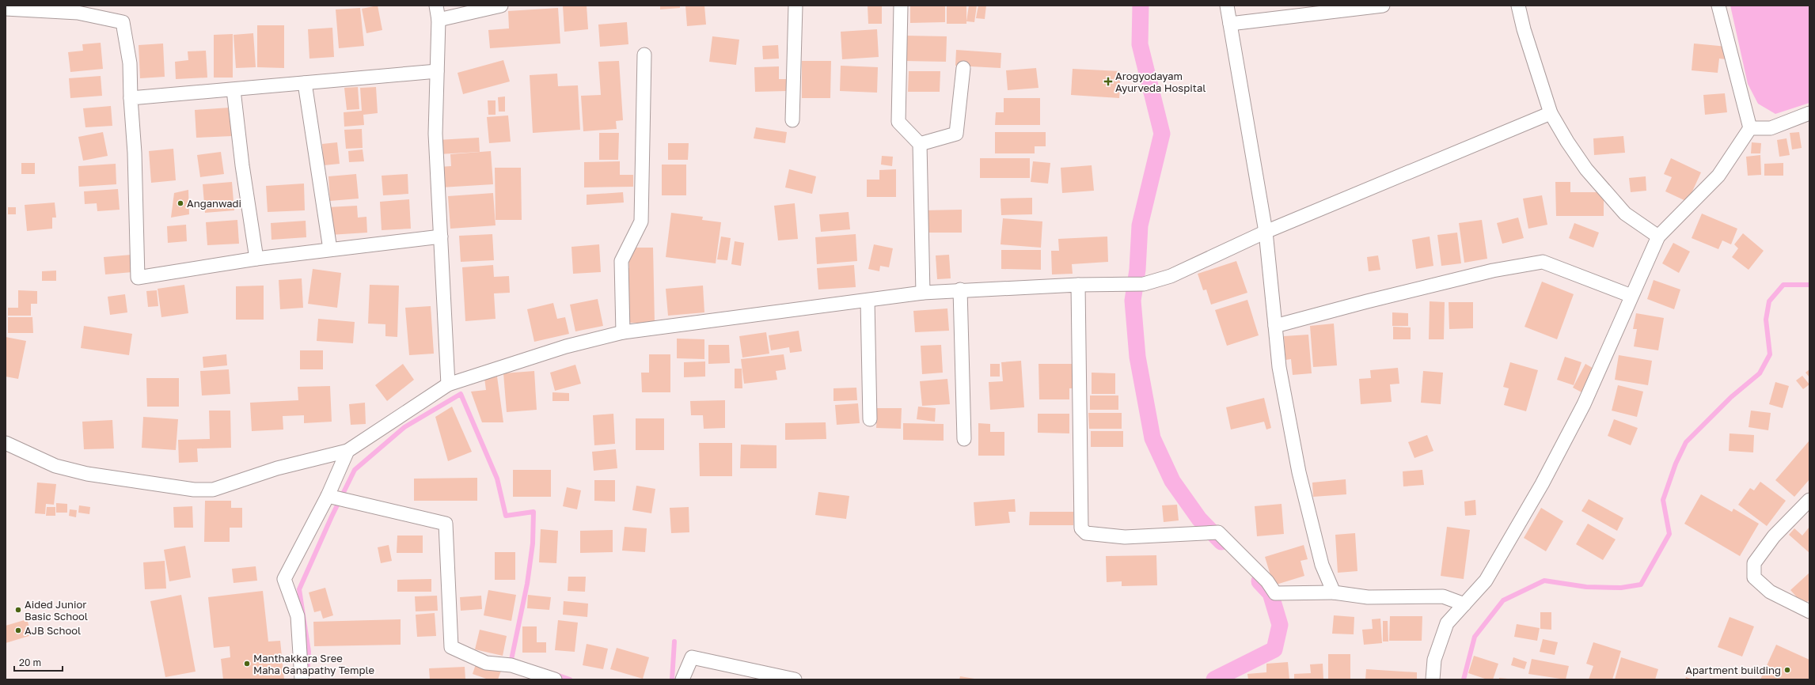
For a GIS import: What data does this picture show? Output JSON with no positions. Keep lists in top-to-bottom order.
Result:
{
  "places": {
    "health": ["Arogyodayam Ayurveda Hospital"],
    "other": [
      "Anganwadi",
      "Aided Junior Basic School",
      "AJB School",
      "Manthakkara Sree Maha Ganapathy Temple",
      "Apartment building"
    ]
  },
  "scale_bar": "20 m"
}
